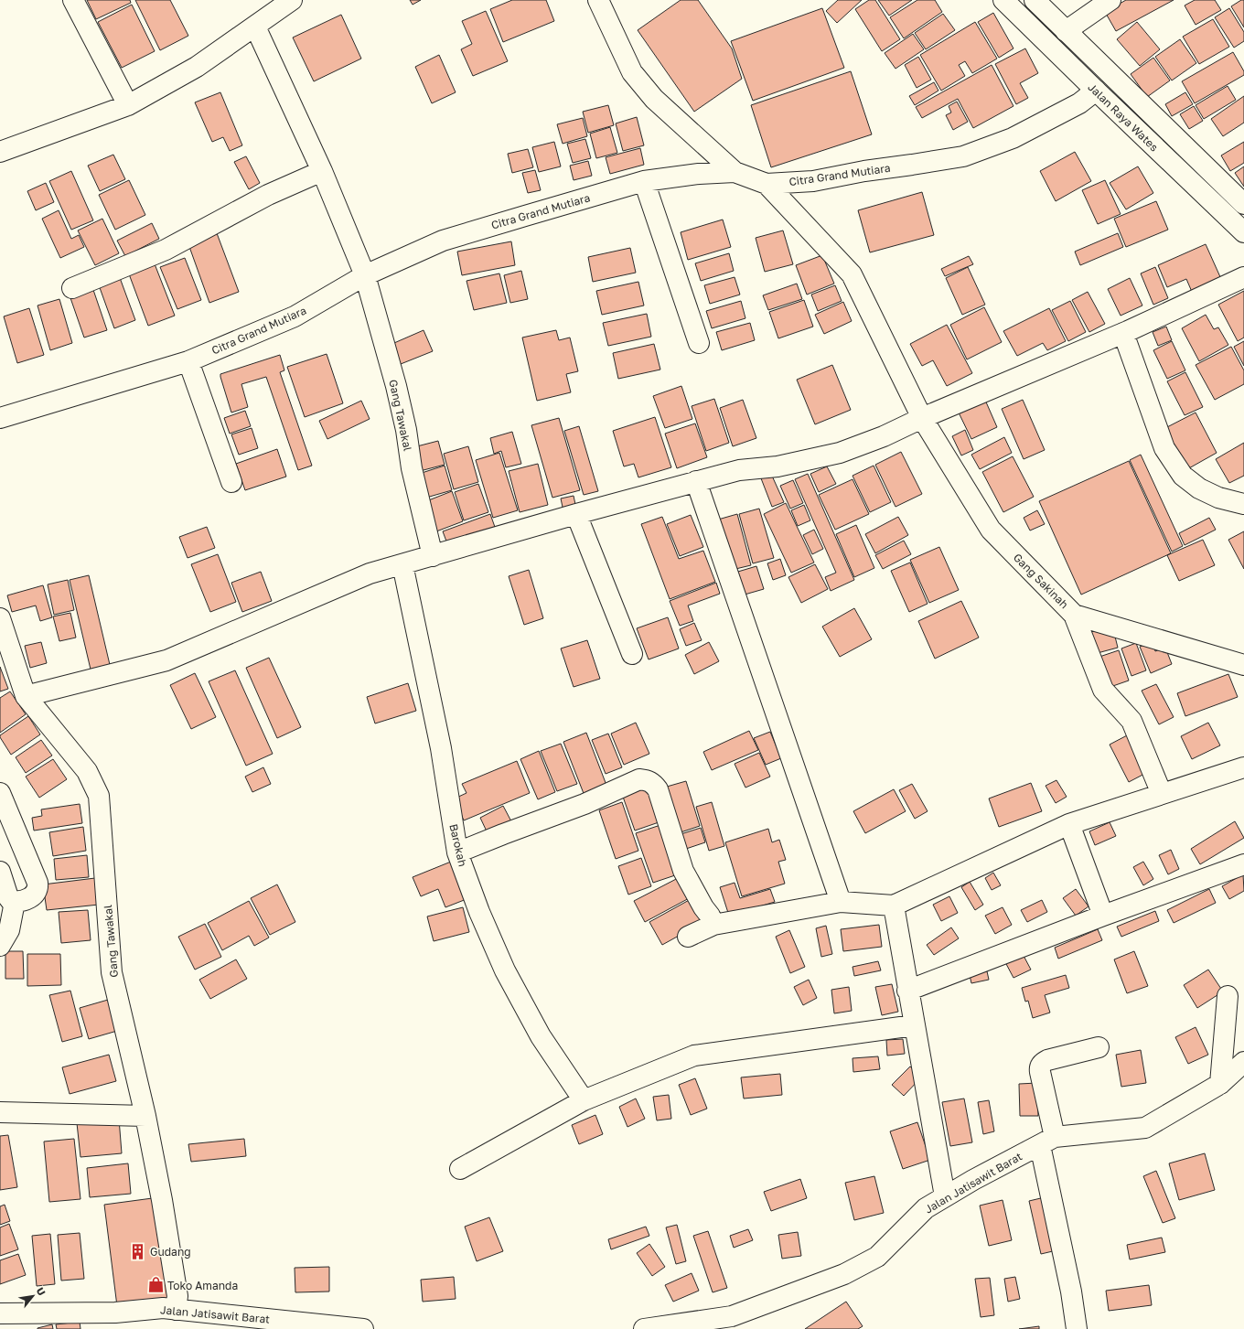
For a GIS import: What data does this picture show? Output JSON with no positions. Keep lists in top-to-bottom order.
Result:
{
  "streets": {
    "main road": [
      "Jalan Raya Wates",
      "Citra Grand Mutiara",
      "Gang Tawakal",
      "Gang Sakinah",
      "Barokah",
      "Jalan Jatisawit Barat"
    ]
  },
  "crossings": [
    ["Jalan Raya Wates", "Citra Grand Mutiara"],
    ["Citra Grand Mutiara", "Gang Tawakal"],
    ["Citra Grand Mutiara", "Gang Sakinah"],
    ["Gang Tawakal", "Jalan Jatisawit Barat"]
  ],
  "places": {
    "building": ["Gudang"],
    "shop": ["Toko Amanda"]
  },
  "north": "top right"
}
